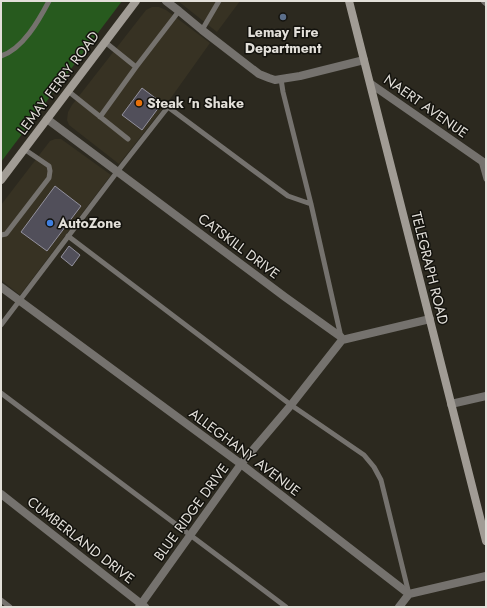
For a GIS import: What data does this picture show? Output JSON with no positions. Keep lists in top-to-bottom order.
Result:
{
  "streets": {
    "main road": ["LEMAY FERRY ROAD", "TELEGRAPH ROAD"],
    "street": [
      "NAERT AVENUE",
      "CATSKILL DRIVE",
      "ALLEGHANY AVENUE",
      "BLUE RIDGE DRIVE",
      "CUMBERLAND DRIVE"
    ]
  },
  "crossings": [
    ["LEMAY FERRY ROAD", "CATSKILL DRIVE"],
    ["NAERT AVENUE", "TELEGRAPH ROAD"],
    ["CATSKILL DRIVE", "BLUE RIDGE DRIVE"],
    ["ALLEGHANY AVENUE", "BLUE RIDGE DRIVE"],
    ["BLUE RIDGE DRIVE", "CUMBERLAND DRIVE"]
  ],
  "places": ["Lemay Fire Department", "Steak 'n Shake", "AutoZone"]
}
